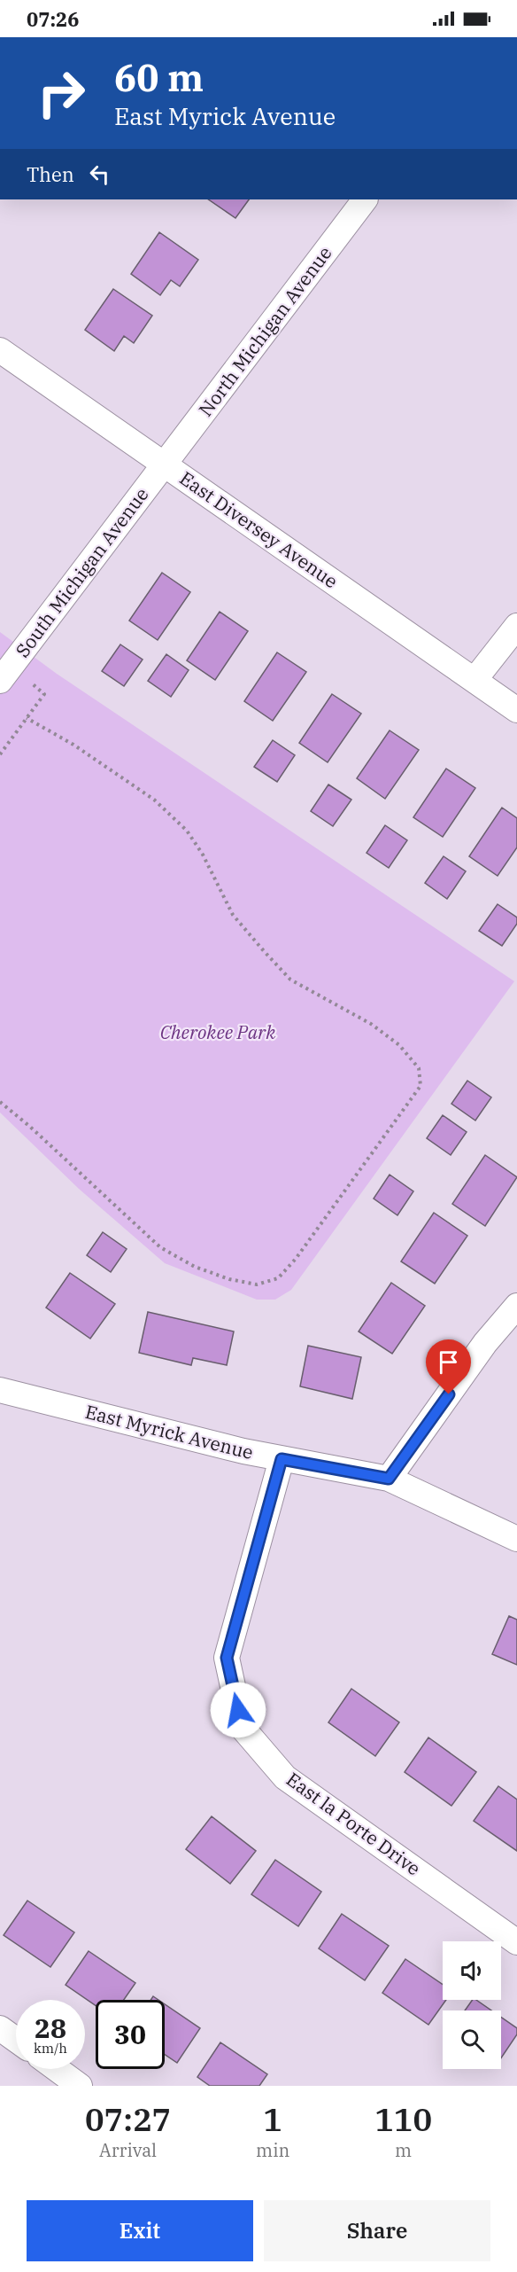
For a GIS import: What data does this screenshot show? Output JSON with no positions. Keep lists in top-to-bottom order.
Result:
{
  "streets": {
    "street": [
      "North Michigan Avenue",
      "East Diversey Avenue",
      "South Michigan Avenue",
      "East Myrick Avenue",
      "East la Porte Drive"
    ]
  },
  "crossings": [
    ["North Michigan Avenue", "East Diversey Avenue"],
    ["North Michigan Avenue", "South Michigan Avenue"],
    ["East Diversey Avenue", "South Michigan Avenue"],
    ["East Myrick Avenue", "East la Porte Drive"]
  ],
  "parks": ["Cherokee Park"],
  "page": {
    "status": "07:26",
    "turn": ["60 m", "East Myrick Avenue"],
    "then": "Then",
    "speed": "28 km/h",
    "limit": "30",
    "eta": [
      "07:27",
      "Arrival",
      "1",
      "min",
      "110",
      "m"
    ],
    "buttons": ["Exit", "Share"]
  }
}
